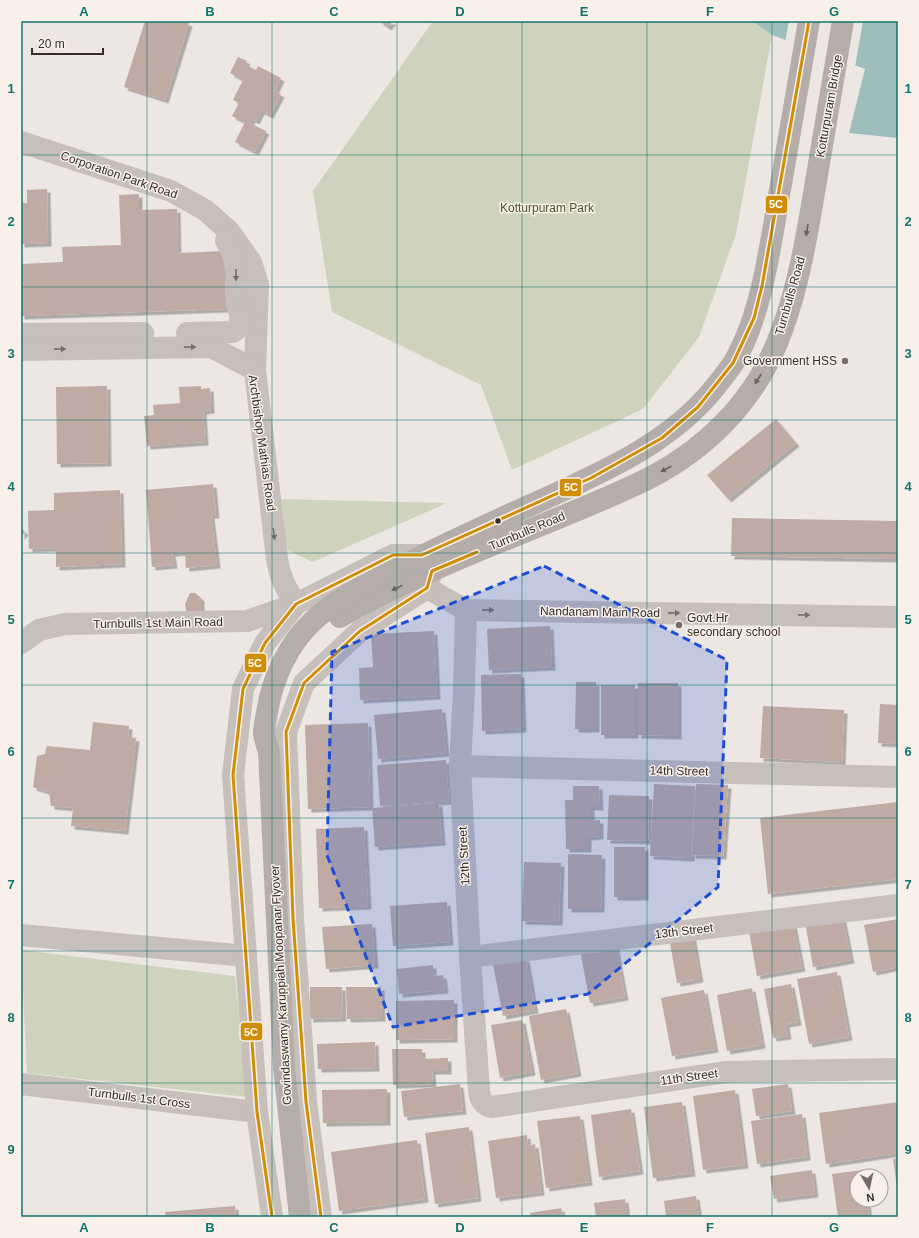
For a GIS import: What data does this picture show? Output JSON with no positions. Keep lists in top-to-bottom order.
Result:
{
  "streets": {
    "main road": ["Kotturpuram Bridge", "Turnbulls Road", "Govindaswamy Karuppiah Moopanar Flyover"],
    "street": [
      "Corporation Park Road",
      "Archbishop Mathias Road",
      "Nandanam Main Road",
      "Turnbulls 1st Main Road",
      "14th Street",
      "12th Street",
      "13th Street",
      "11th Street",
      "Turnbulls 1st Cross"
    ]
  },
  "crossings": [
    ["Kotturpuram Bridge", "Turnbulls Road"],
    ["Corporation Park Road", "Archbishop Mathias Road"],
    ["Turnbulls Road", "Archbishop Mathias Road"],
    ["Turnbulls Road", "Nandanam Main Road"],
    ["Turnbulls Road", "Turnbulls 1st Main Road"],
    ["Turnbulls Road", "Govindaswamy Karuppiah Moopanar Flyover"],
    ["Turnbulls Road", "Turnbulls 1st Cross"],
    ["Archbishop Mathias Road", "Turnbulls 1st Main Road"],
    ["Nandanam Main Road", "12th Street"],
    ["Nandanam Main Road", "Govindaswamy Karuppiah Moopanar Flyover"],
    ["14th Street", "12th Street"],
    ["12th Street", "13th Street"],
    ["12th Street", "11th Street"]
  ],
  "one_way": ["Nandanam Main Road"],
  "parks": ["Kotturpuram Park"],
  "places": ["Government HSS", "Govt.Hr secondary school"],
  "lines": ["transit line 5C"],
  "scale_bar": "20 m",
  "north": "bottom",
  "grid": {
    "columns": [
      "A",
      "B",
      "C",
      "D",
      "E",
      "F",
      "G"
    ],
    "rows": [
      "1",
      "2",
      "3",
      "4",
      "5",
      "6",
      "7",
      "8",
      "9"
    ]
  }
}
